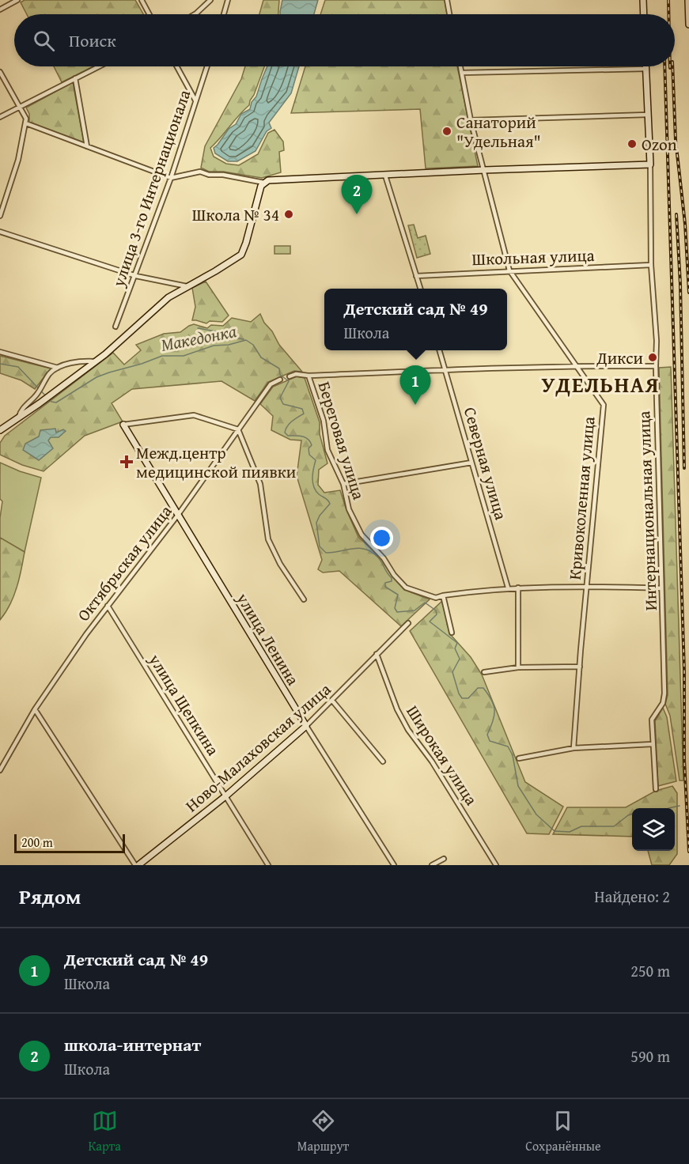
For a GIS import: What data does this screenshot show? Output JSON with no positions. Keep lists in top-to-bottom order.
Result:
{
  "streets": {
    "main road": ["Интернациональная улица", "улица Ленина", "Ново-Малаховская улица"],
    "street": [
      "улица 3-го Интернационала",
      "Школьная улица",
      "Береговая улица",
      "Северная улица",
      "Кривоколенная улица",
      "Октябрьская улица",
      "улица Щепкина",
      "Широкая улица"
    ]
  },
  "crossings": [
    ["Школьная улица", "Кривоколенная улица"],
    ["Школьная улица", "Интернациональная улица"],
    ["Береговая улица", "Северная улица"],
    ["Береговая улица", "Кривоколенная улица"],
    ["Береговая улица", "Интернациональная улица"],
    ["Октябрьская улица", "улица Ленина"],
    ["Октябрьская улица", "улица Щепкина"],
    ["улица Ленина", "Ново-Малаховская улица"],
    ["улица Щепкина", "Ново-Малаховская улица"],
    ["Ново-Малаховская улица", "Широкая улица"]
  ],
  "districts": ["УДЕЛЬНАЯ"],
  "water": ["Македонка"],
  "places": {
    "other": [
      "Санаторий \"Удельная\"",
      "Ozon",
      "Школа № 34",
      "Дикси"
    ],
    "health": ["Межд.центр медицинской пиявки"]
  },
  "scale_bar": "200 m",
  "page": {
    "search": "Поиск",
    "pins": ["2", "1"],
    "popup": ["Детский сад № 49", "Школа"],
    "scale": "200 m",
    "heading": ["Рядом", "Найдено: 2"],
    "list": [
      {
        "mark": "1",
        "name": "Детский сад № 49",
        "note": "Школа",
        "value": "250 m"
      },
      {
        "mark": "2",
        "name": "школа-интернат",
        "note": "Школа",
        "value": "590 m"
      }
    ],
    "nav": ["Карта", "Маршрут", "Сохранённые"]
  }
}
